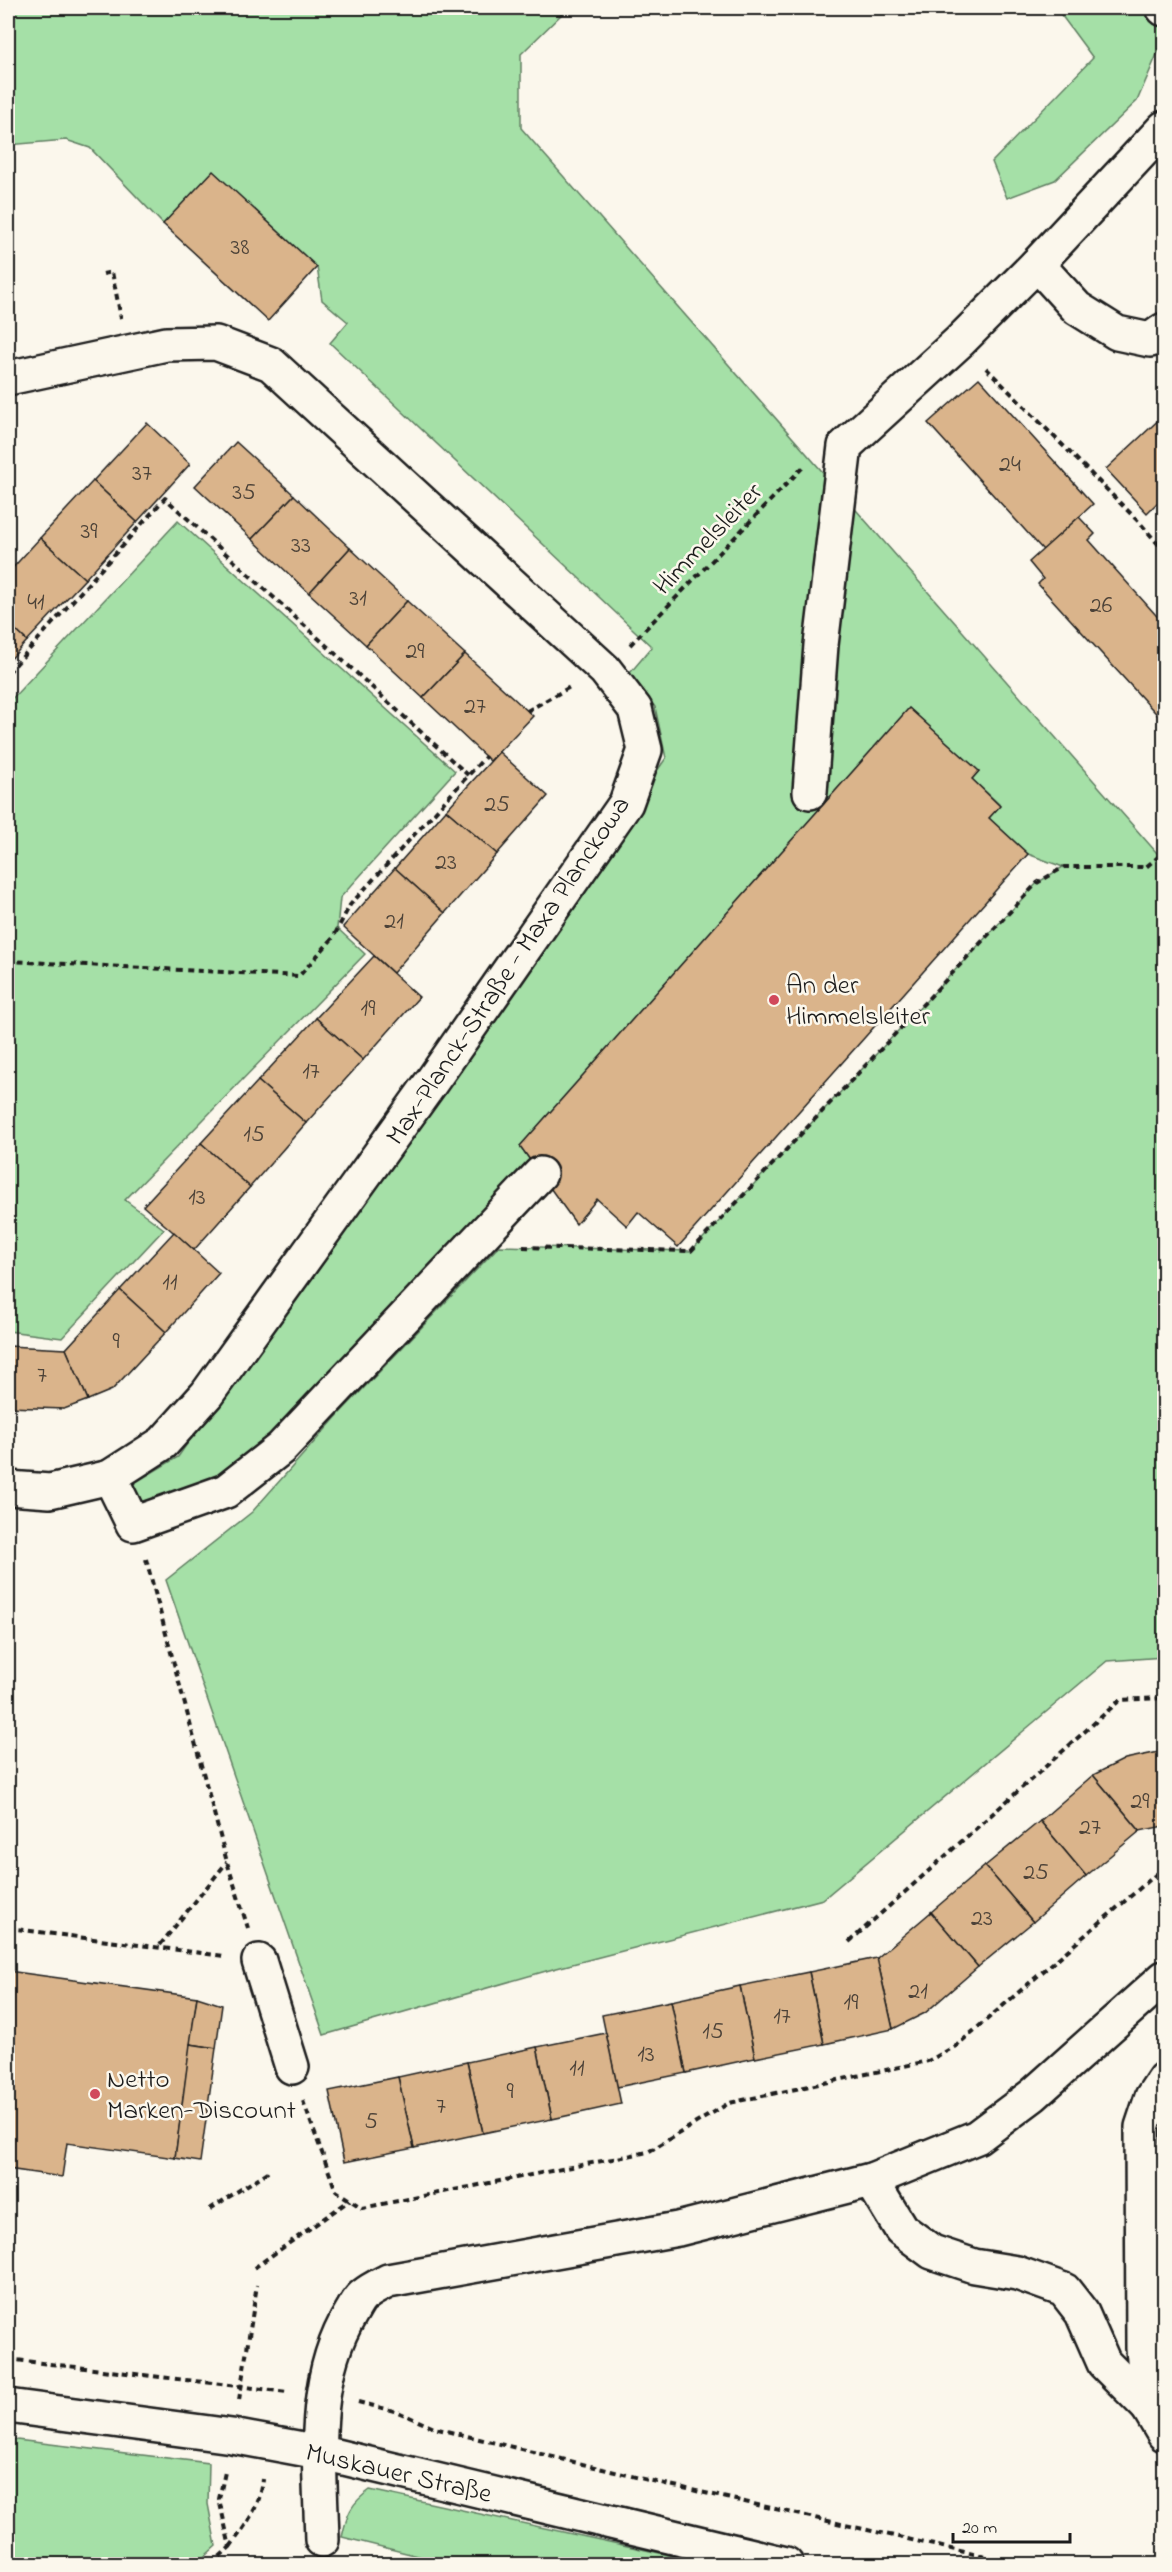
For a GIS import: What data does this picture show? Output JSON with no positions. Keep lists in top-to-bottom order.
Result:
{
  "streets": {
    "street": ["Max-Planck-Straße - Maxa Planckowa", "Muskauer Straße"],
    "path": ["Himmelsleiter"]
  },
  "crossings": [
    ["Himmelsleiter", "Max-Planck-Straße - Maxa Planckowa"]
  ],
  "places": ["An der Himmelsleiter", "Netto Marken-Discount"],
  "house_numbers": [
    "38",
    "24",
    "37",
    "35",
    "39",
    "33",
    "31",
    "41",
    "26",
    "29",
    "27",
    "25",
    "23",
    "21",
    "19",
    "17",
    "15",
    "13",
    "11",
    "9",
    "7",
    "29",
    "27",
    "25",
    "23",
    "21",
    "19",
    "17",
    "15",
    "13",
    "11",
    "9",
    "7",
    "5"
  ],
  "scale_bar": "20 m"
}
